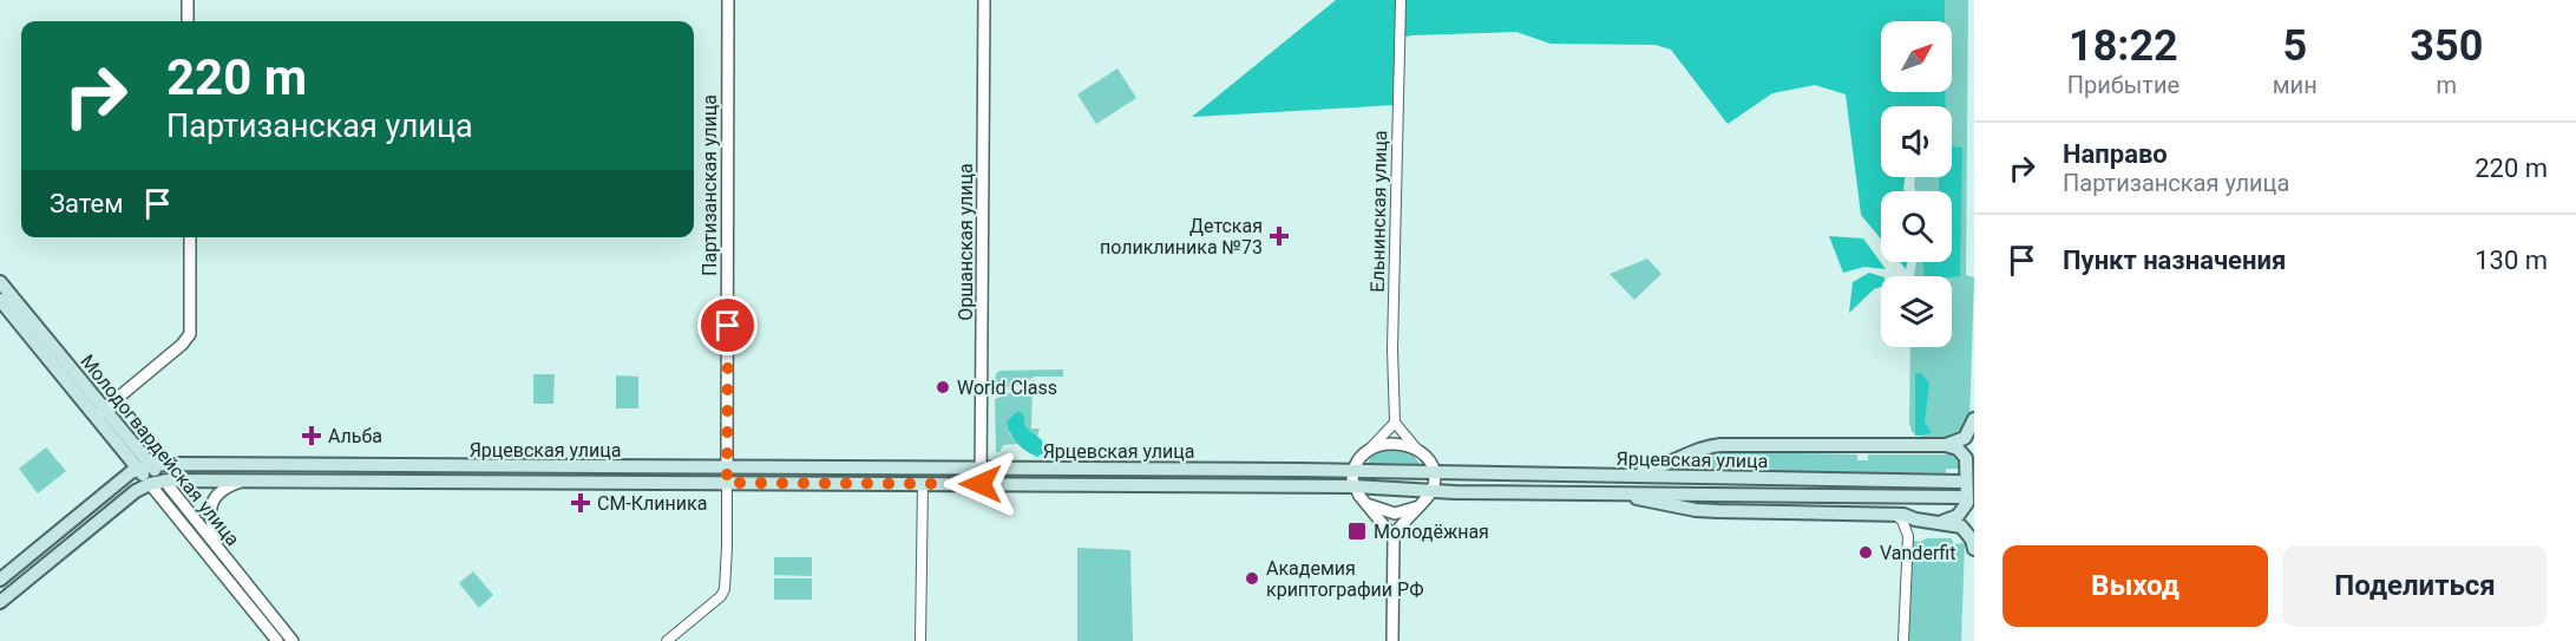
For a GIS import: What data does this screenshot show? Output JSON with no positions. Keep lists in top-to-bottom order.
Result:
{
  "streets": {
    "main road": ["Молодогвардейская улица", "Ярцевская улица"],
    "street": ["Партизанская улица", "Ельнинская улица", "Оршанская улица"]
  },
  "crossings": [
    ["Партизанская улица", "Ярцевская улица"],
    ["Оршанская улица", "Ярцевская улица"],
    ["Молодогвардейская улица", "Ярцевская улица"]
  ],
  "places": {
    "health": ["Детская поликлиника №73", "Альба", "СМ-Клиника"],
    "other": ["World Class", "Vanderfit", "Академия криптографии РФ"],
    "transit": ["Молодёжная"]
  },
  "north": "top right",
  "page": {
    "eta": [
      "18:22",
      "Прибытие",
      "5",
      "мин",
      "350",
      "m"
    ],
    "turn": ["220 m", "Партизанская улица"],
    "list": [
      {
        "name": "Направо",
        "note": "Партизанская улица",
        "value": "220 m"
      },
      {
        "name": "Пункт назначения",
        "value": "130 m"
      }
    ],
    "then": "Затем",
    "buttons": ["Выход", "Поделиться"]
  }
}
